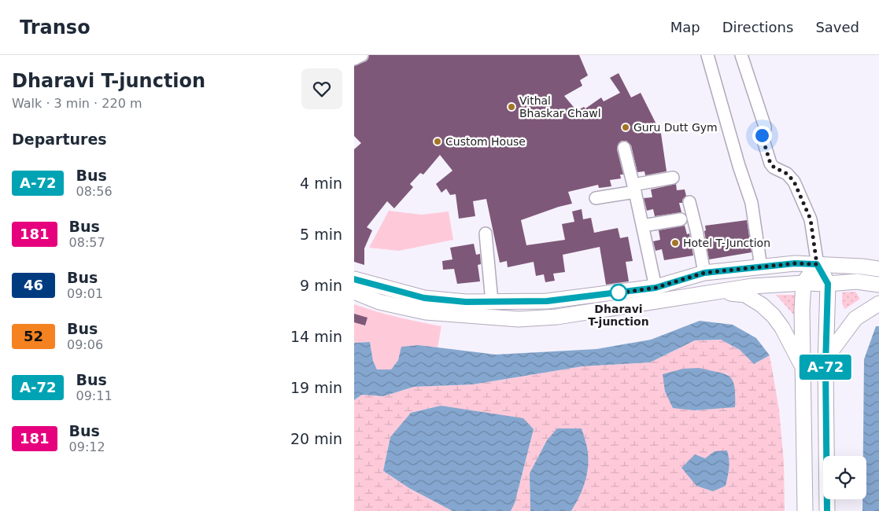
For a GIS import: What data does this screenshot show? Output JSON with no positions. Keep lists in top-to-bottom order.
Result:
{
  "places": [
    "Vithal Bhaskar Chawl",
    "Guru Dutt Gym",
    "Custom House",
    "Hotel T-Junction",
    "Dharavi T-junction"
  ],
  "lines": ["bus line A-72"],
  "page": {
    "header": "Transo",
    "nav": ["Map", "Directions", "Saved"],
    "heading": [
      ["Dharavi T-junction", "Walk · 3 min · 220 m"],
      "Departures"
    ],
    "on_map": "A-72",
    "list": [
      {
        "mark": "A-72",
        "name": "Bus",
        "note": "08:56",
        "value": "4 min"
      },
      {
        "mark": "181",
        "name": "Bus",
        "note": "08:57",
        "value": "5 min"
      },
      {
        "mark": "46",
        "name": "Bus",
        "note": "09:01",
        "value": "9 min"
      },
      {
        "mark": "52",
        "name": "Bus",
        "note": "09:06",
        "value": "14 min"
      },
      {
        "mark": "A-72",
        "name": "Bus",
        "note": "09:11",
        "value": "19 min"
      },
      {
        "mark": "181",
        "name": "Bus",
        "note": "09:12",
        "value": "20 min"
      }
    ]
  }
}
